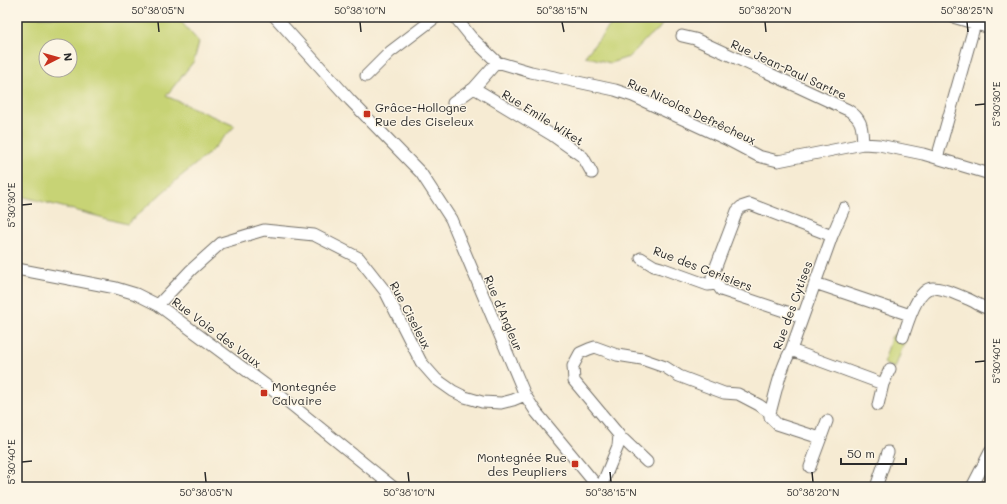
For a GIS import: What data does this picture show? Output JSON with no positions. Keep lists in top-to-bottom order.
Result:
{
  "streets": {
    "street": [
      "Rue Jean-Paul Sartre",
      "Rue Nicolas Defrêcheux",
      "Rue Emile Wiket",
      "Rue des Cerisiers",
      "Rue des Cytises",
      "Rue d'Angleur",
      "Rue Ciseleux",
      "Rue Voie des Vaux"
    ]
  },
  "crossings": [
    ["Rue Jean-Paul Sartre", "Rue Nicolas Defrêcheux"],
    ["Rue des Cerisiers", "Rue des Cytises"],
    ["Rue d'Angleur", "Rue Ciseleux"],
    ["Rue Ciseleux", "Rue Voie des Vaux"]
  ],
  "places": {
    "transit": ["Grâce-Hollogne Rue des Ciseleux", "Montegnée Calvaire", "Montegnée Rue des Peupliers"]
  },
  "scale_bar": "50 m",
  "north": "right",
  "coordinates": [
    "50°38'05\"N",
    "50°38'10\"N",
    "50°38'15\"N",
    "50°38'20\"N",
    "50°38'25\"N",
    "5°30'30\"E",
    "5°30'40\"E"
  ]
}
